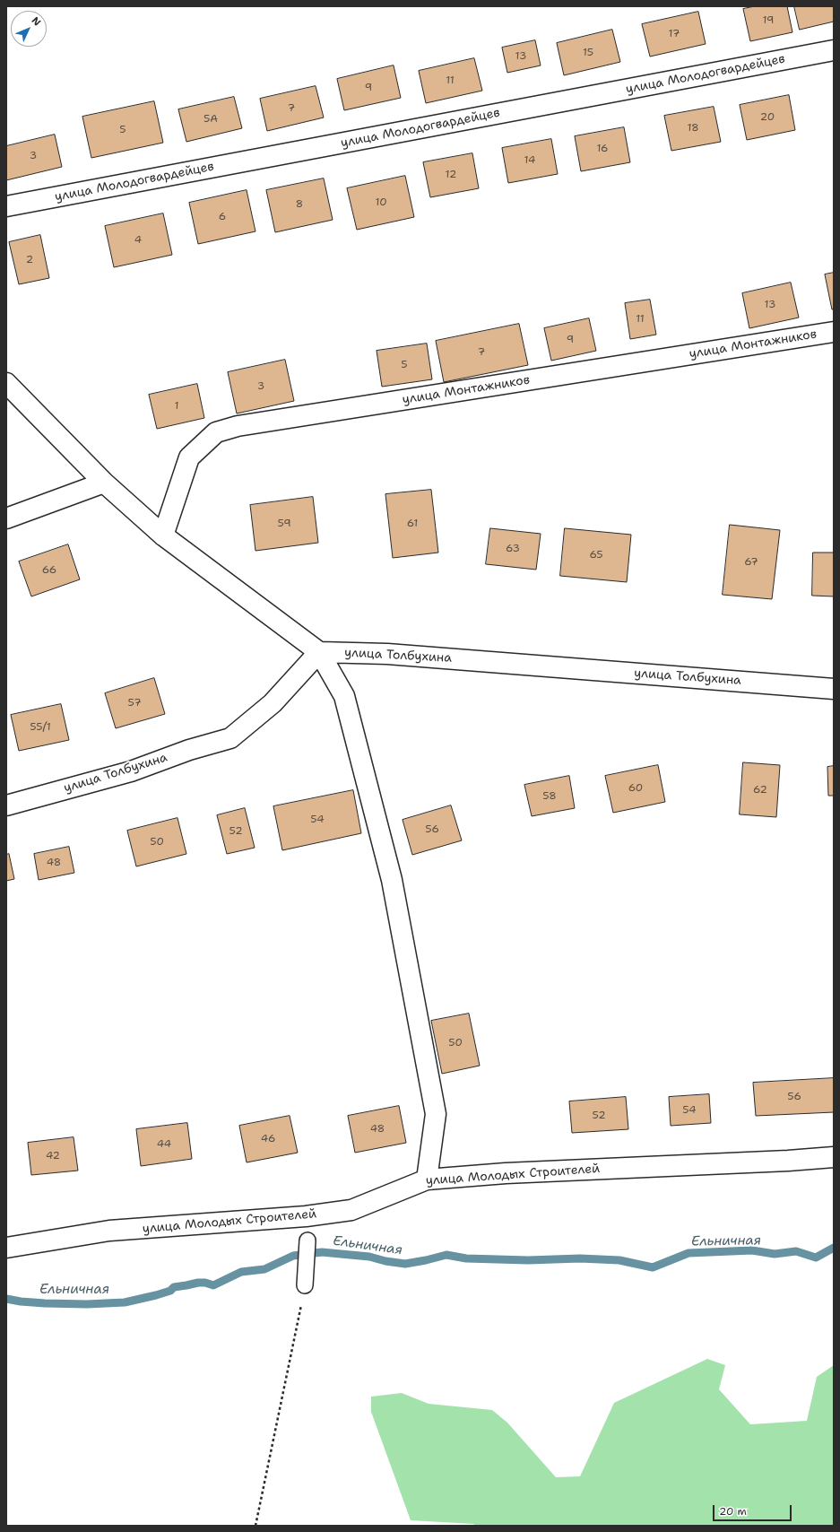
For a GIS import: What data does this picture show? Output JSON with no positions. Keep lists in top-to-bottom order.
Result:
{
  "streets": {
    "street": [
      "улица Молодогвардейцев",
      "улица Монтажников",
      "улица Толбухина",
      "улица Молодых Строителей"
    ]
  },
  "water": ["Ельничная"],
  "house_numbers": [
    "19",
    "17",
    "15",
    "13",
    "11",
    "9",
    "7",
    "20",
    "5А",
    "18",
    "5",
    "16",
    "3",
    "14",
    "12",
    "10",
    "8",
    "6",
    "4",
    "2",
    "13",
    "11",
    "9",
    "7",
    "5",
    "3",
    "1",
    "59",
    "61",
    "63",
    "65",
    "67",
    "66",
    "57",
    "55/1",
    "60",
    "62",
    "58",
    "54",
    "56",
    "52",
    "50",
    "48",
    "50",
    "56",
    "54",
    "52",
    "48",
    "46",
    "44",
    "42"
  ],
  "scale_bar": "20 m",
  "north": "top right"
}
